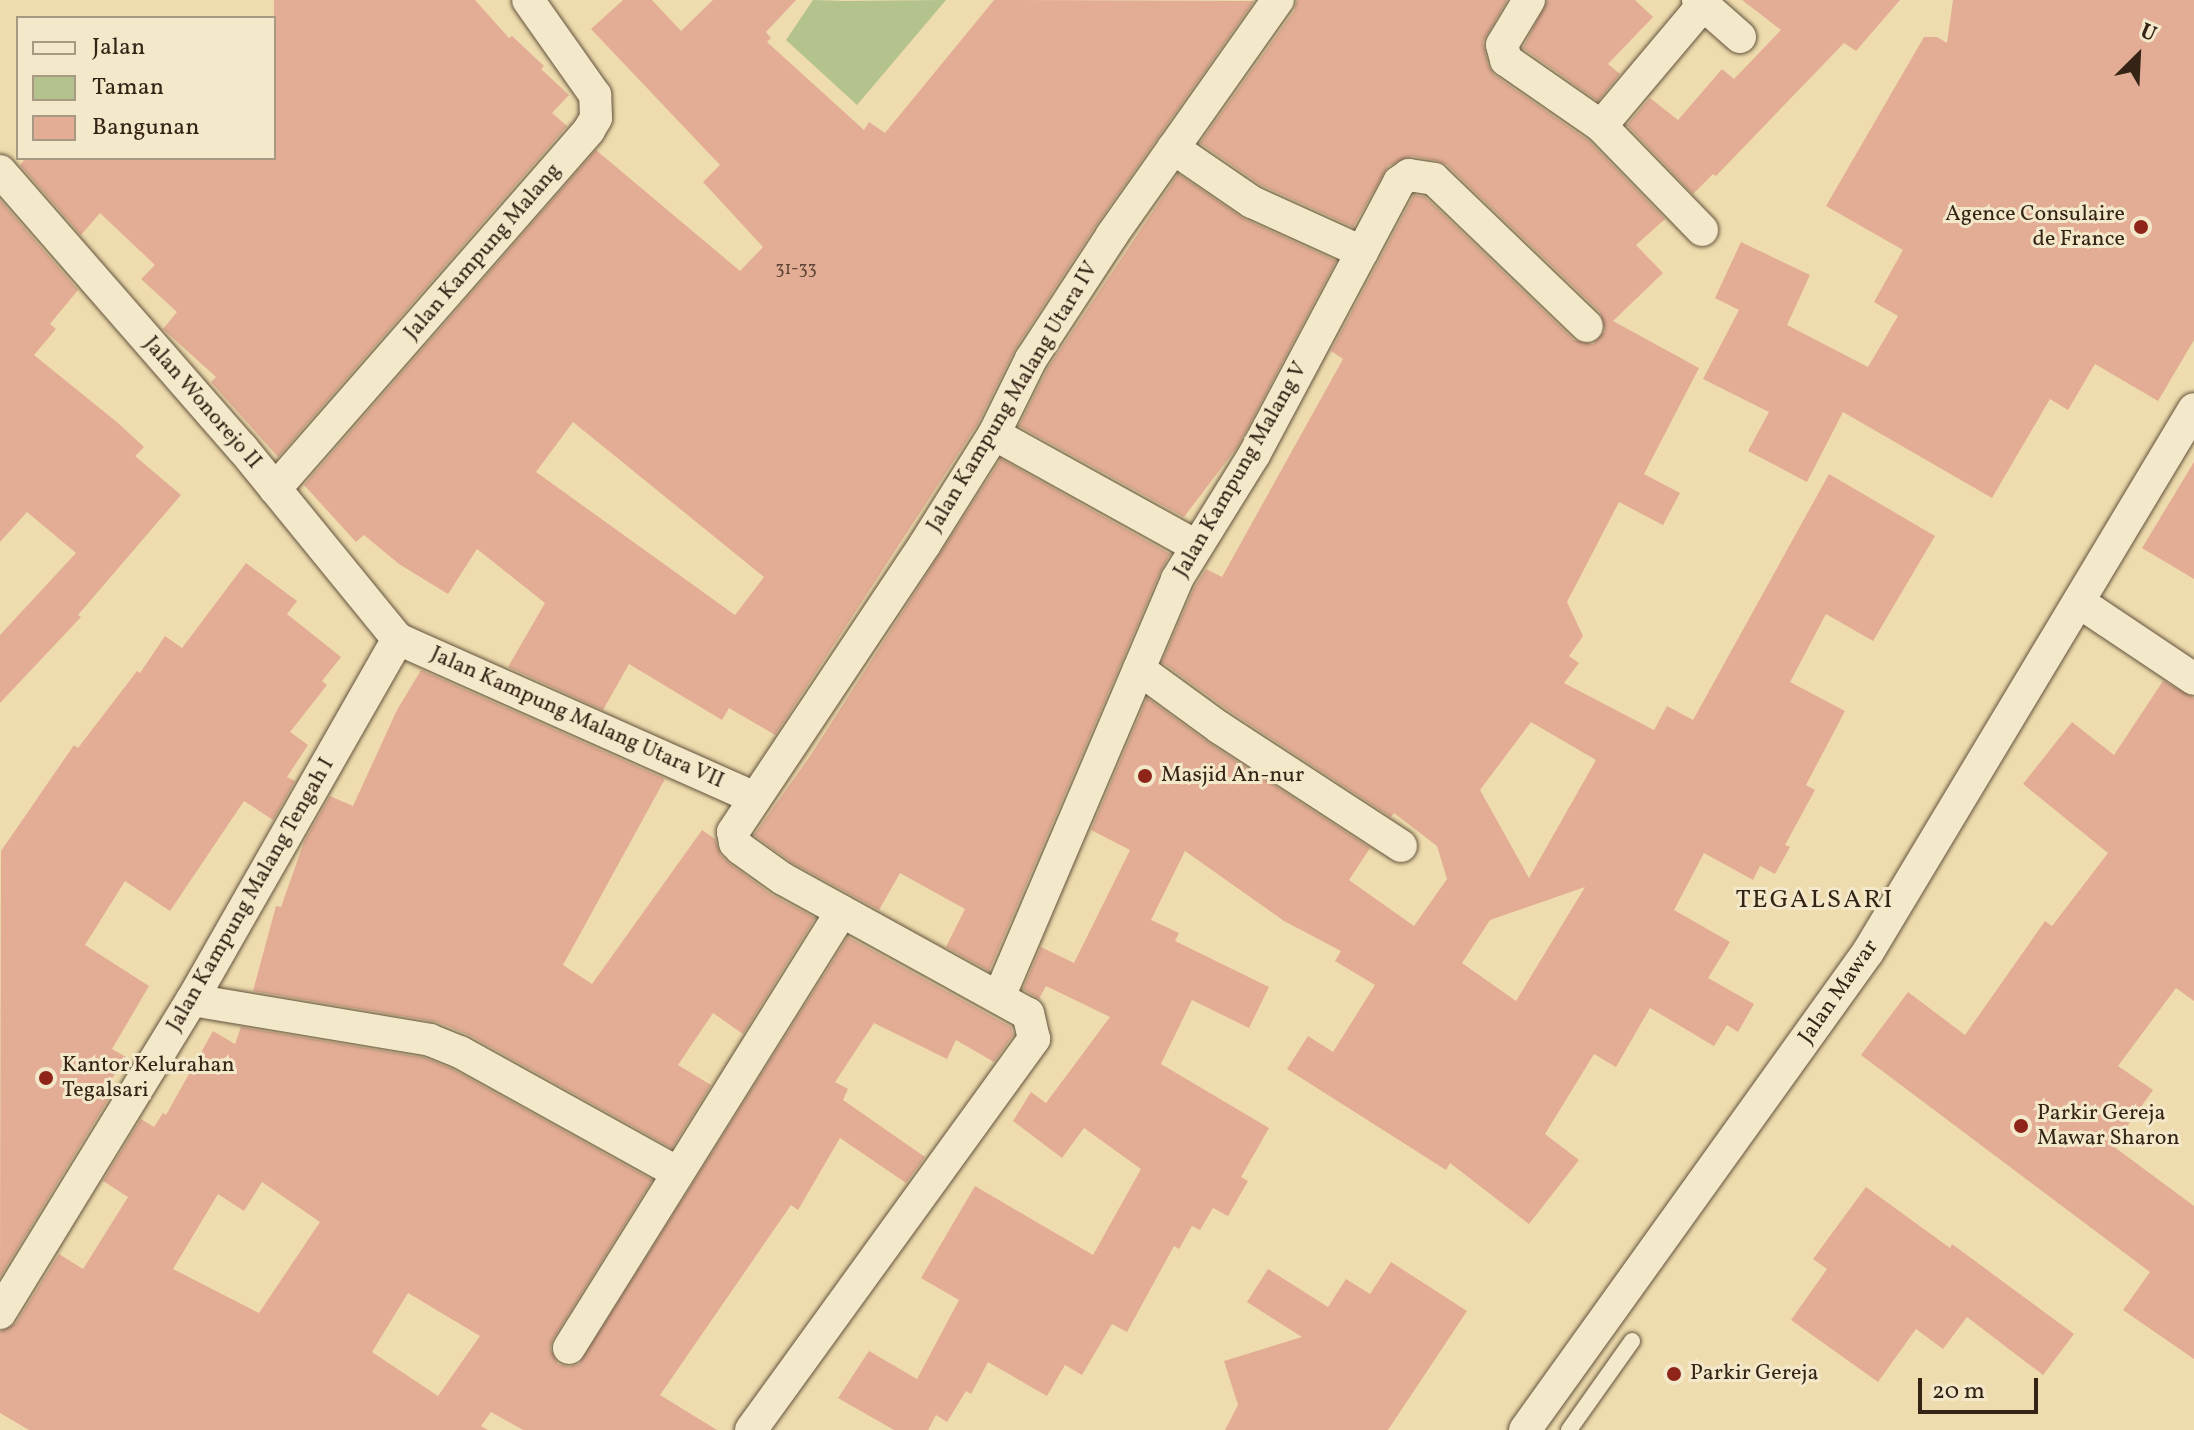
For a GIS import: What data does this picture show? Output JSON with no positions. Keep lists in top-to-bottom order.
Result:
{
  "streets": {
    "street": [
      "Jalan Kampung Malang",
      "Jalan Kampung Malang Utara IV",
      "Jalan Wonorejo II",
      "Jalan Kampung Malang V",
      "Jalan Kampung Malang Utara VII",
      "Jalan Kampung Malang Tengah I",
      "Jalan Mawar"
    ]
  },
  "crossings": [
    ["Jalan Kampung Malang", "Jalan Wonorejo II"],
    ["Jalan Kampung Malang Utara IV", "Jalan Kampung Malang V"],
    ["Jalan Kampung Malang Utara IV", "Jalan Kampung Malang Utara VII"],
    ["Jalan Wonorejo II", "Jalan Kampung Malang Utara VII"],
    ["Jalan Wonorejo II", "Jalan Kampung Malang Tengah I"],
    ["Jalan Kampung Malang Utara VII", "Jalan Kampung Malang Tengah I"]
  ],
  "districts": ["TEGALSARI"],
  "places": [
    "Agence Consulaire de France",
    "Masjid An-nur",
    "Kantor Kelurahan Tegalsari",
    "Parkir Gereja Mawar Sharon",
    "Parkir Gereja"
  ],
  "house_numbers": ["31-33"],
  "legend": ["Jalan", "Taman", "Bangunan"],
  "scale_bar": "20 m",
  "north": "top right"
}
